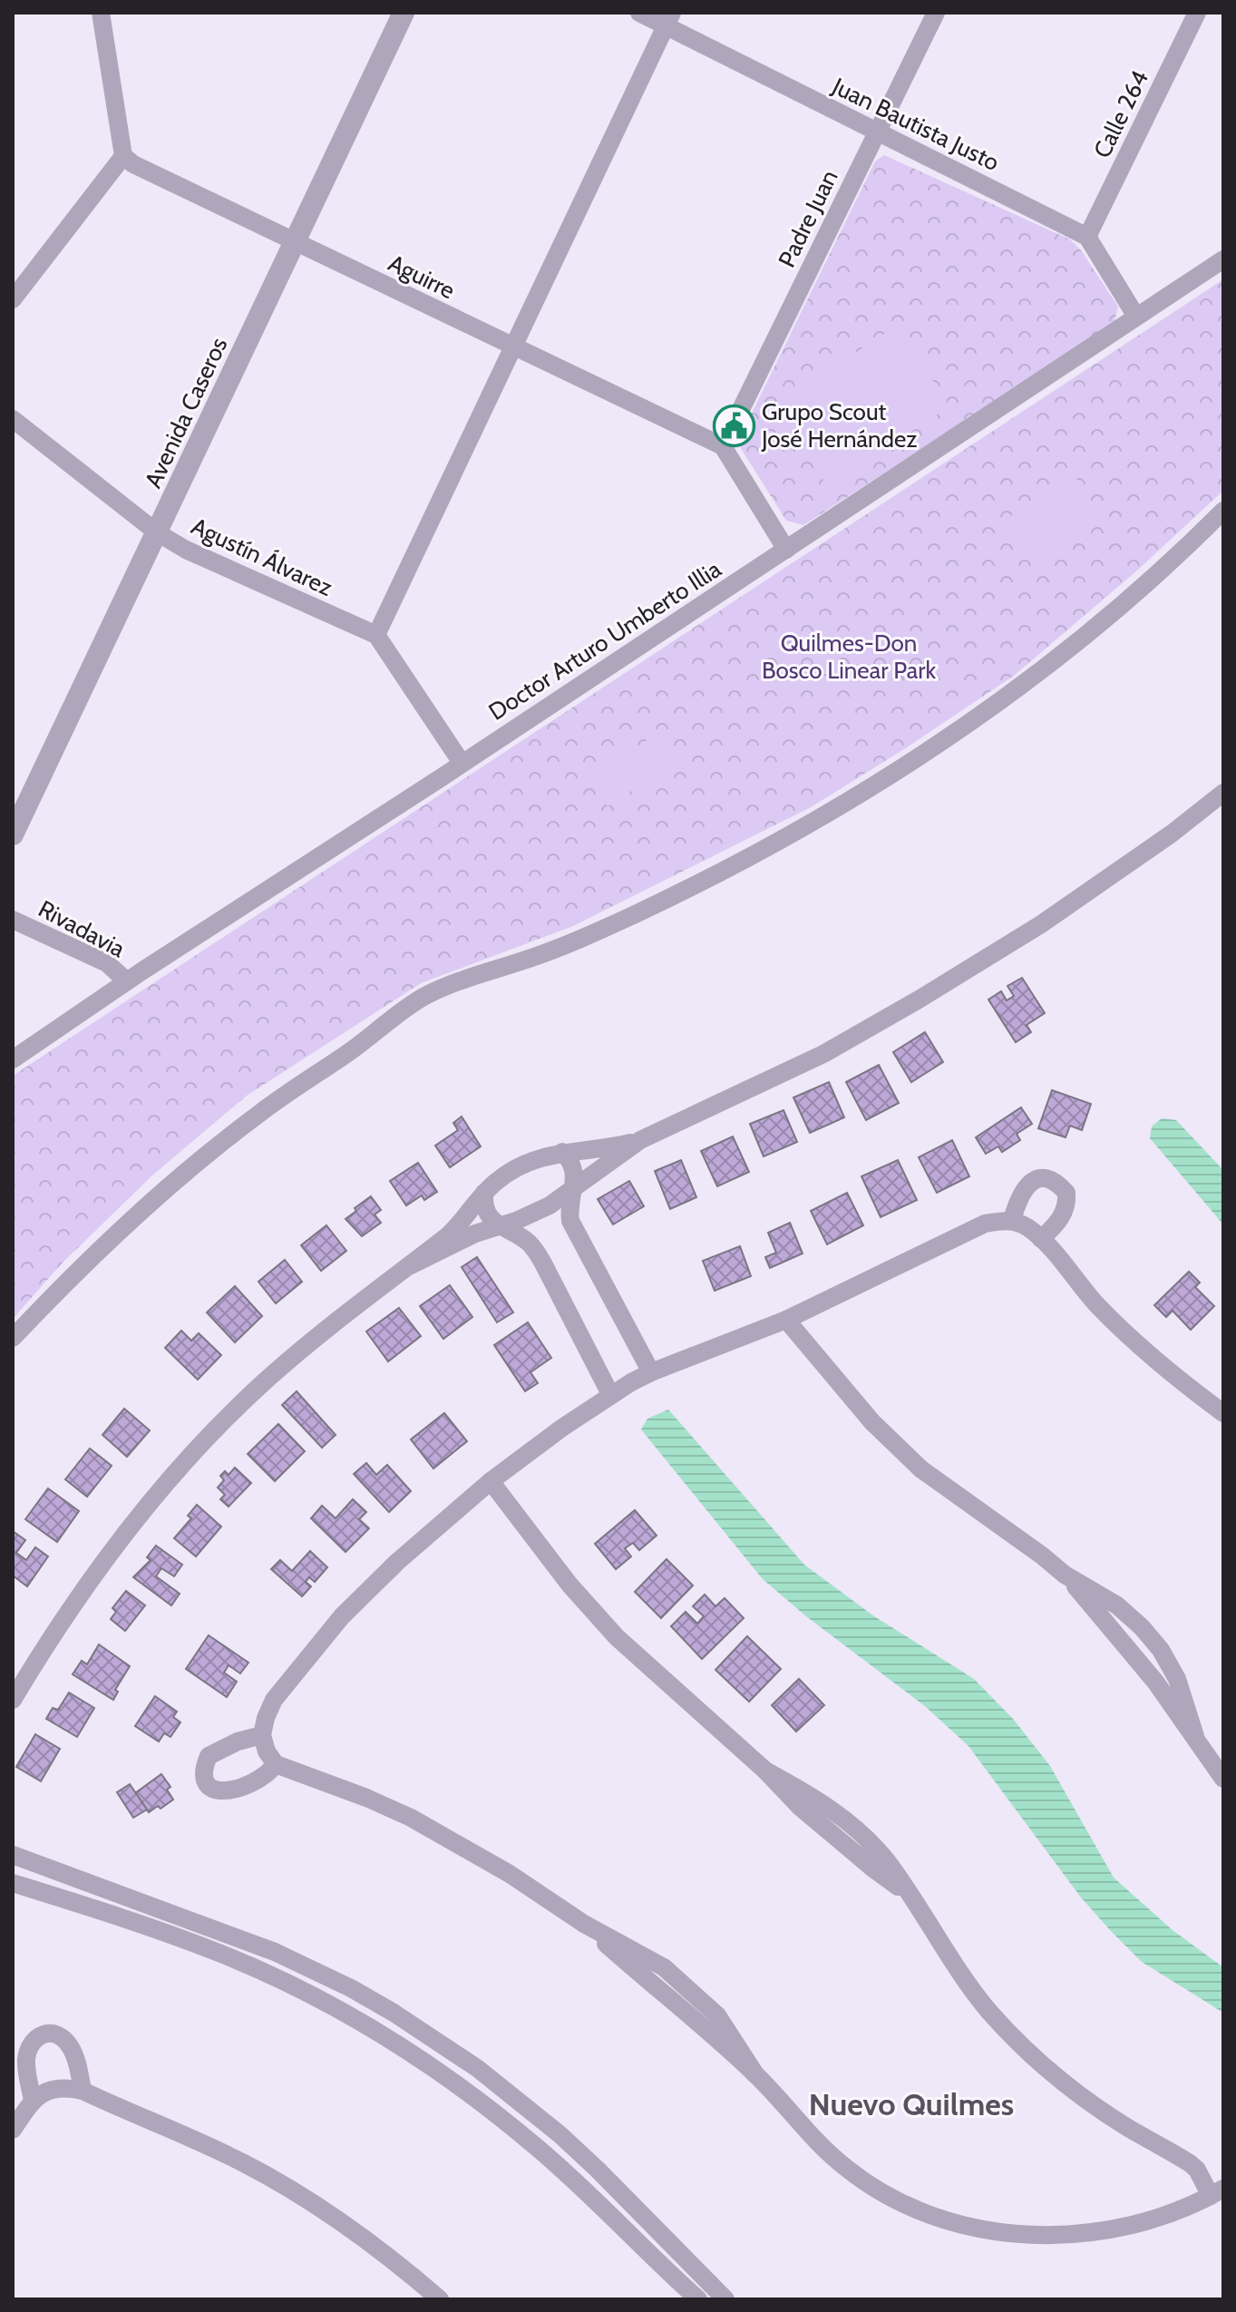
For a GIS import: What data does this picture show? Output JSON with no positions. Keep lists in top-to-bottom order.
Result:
{
  "streets": {
    "street": [
      "Calle 264",
      "Juan Bautista Justo",
      "Padre Juan",
      "Aguirre",
      "Avenida Caseros",
      "Agustín Álvarez",
      "Doctor Arturo Umberto Illia",
      "Rivadavia"
    ]
  },
  "crossings": [
    ["Calle 264", "Juan Bautista Justo"],
    ["Juan Bautista Justo", "Padre Juan"],
    ["Padre Juan", "Aguirre"],
    ["Aguirre", "Avenida Caseros"],
    ["Avenida Caseros", "Agustín Álvarez"],
    ["Doctor Arturo Umberto Illia", "Rivadavia"]
  ],
  "districts": ["Nuevo Quilmes"],
  "parks": ["Quilmes-Don Bosco Linear Park"],
  "places": {
    "public building": ["Grupo Scout José Hernández"]
  }
}
